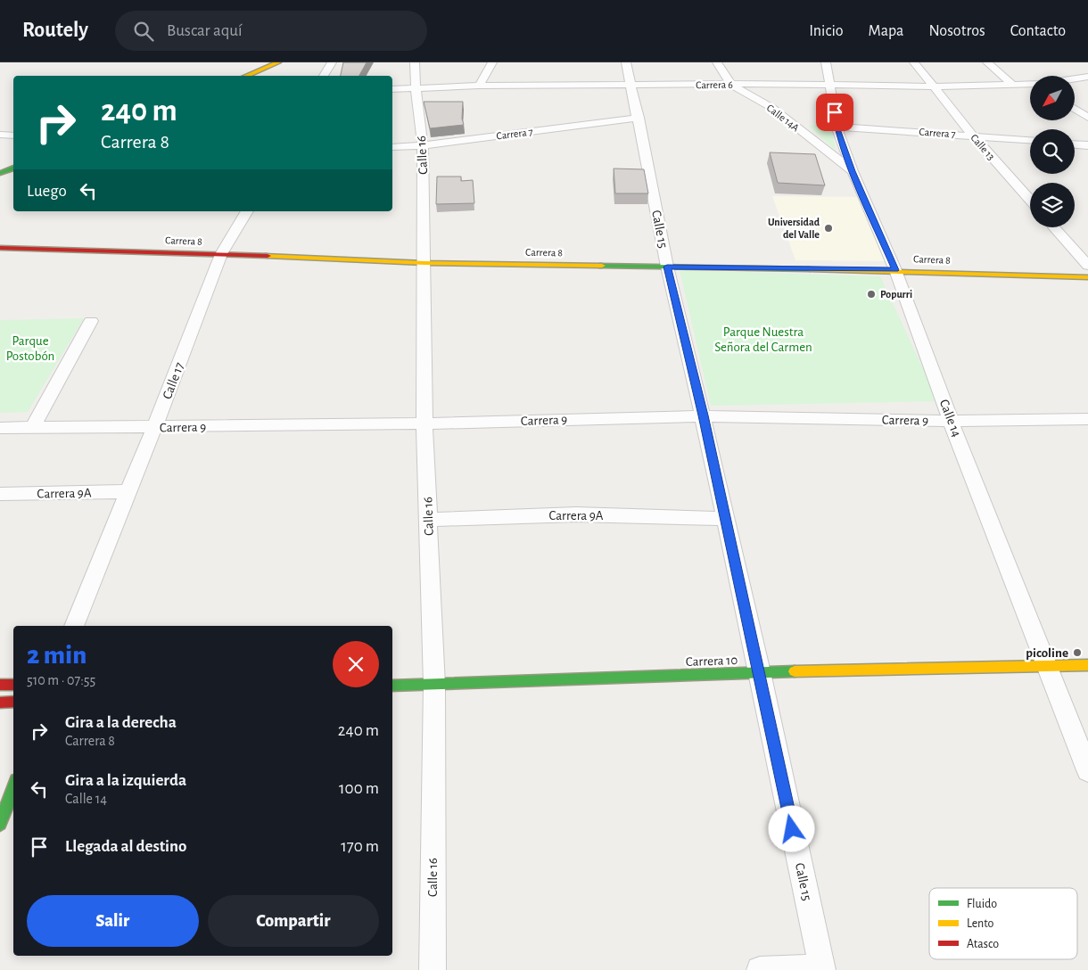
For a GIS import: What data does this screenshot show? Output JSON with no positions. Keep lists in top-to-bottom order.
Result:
{
  "streets": {
    "street": [
      "Carrera 6",
      "Calle 14A",
      "Carrera 7",
      "Calle 13",
      "Calle 16",
      "Calle 15",
      "Carrera 8",
      "Calle 17",
      "Calle 14",
      "Carrera 9",
      "Carrera 9A",
      "Carrera 10"
    ]
  },
  "crossings": [
    ["Carrera 6", "Calle 14A"],
    ["Carrera 6", "Calle 13"],
    ["Carrera 6", "Calle 16"],
    ["Carrera 6", "Calle 15"],
    ["Carrera 6", "Calle 14"],
    ["Calle 14A", "Calle 14"],
    ["Carrera 7", "Calle 13"],
    ["Carrera 7", "Calle 16"],
    ["Carrera 7", "Calle 15"],
    ["Carrera 7", "Calle 14"],
    ["Calle 16", "Carrera 8"],
    ["Calle 16", "Carrera 9"],
    ["Calle 16", "Carrera 9A"],
    ["Calle 16", "Carrera 10"],
    ["Calle 15", "Carrera 8"],
    ["Calle 15", "Carrera 9"],
    ["Calle 15", "Carrera 9A"],
    ["Calle 15", "Carrera 10"],
    ["Carrera 8", "Calle 17"],
    ["Carrera 8", "Calle 14"],
    ["Calle 17", "Carrera 9"],
    ["Calle 17", "Carrera 9A"],
    ["Calle 14", "Carrera 9"],
    ["Calle 14", "Carrera 10"]
  ],
  "parks": ["Parque Nuestra Señora del Carmen", "Parque Postobón"],
  "places": ["Universidad del Valle", "Popurri", "picoline"],
  "legend": ["Fluido", "Lento", "Atasco"],
  "north": "bottom left",
  "page": {
    "header": "Routely",
    "search": "Buscar aquí",
    "nav": [
      "Inicio",
      "Mapa",
      "Nosotros",
      "Contacto"
    ],
    "turn": ["240 m", "Carrera 8"],
    "then": "Luego",
    "heading": ["2 min", "510 m · 07:55"],
    "list": [
      {
        "name": "Gira a la derecha",
        "note": "Carrera 8",
        "value": "240 m"
      },
      {
        "name": "Gira a la izquierda",
        "note": "Calle 14",
        "value": "100 m"
      },
      {
        "name": "Llegada al destino",
        "value": "170 m"
      }
    ],
    "buttons": ["Salir", "Compartir"]
  }
}
